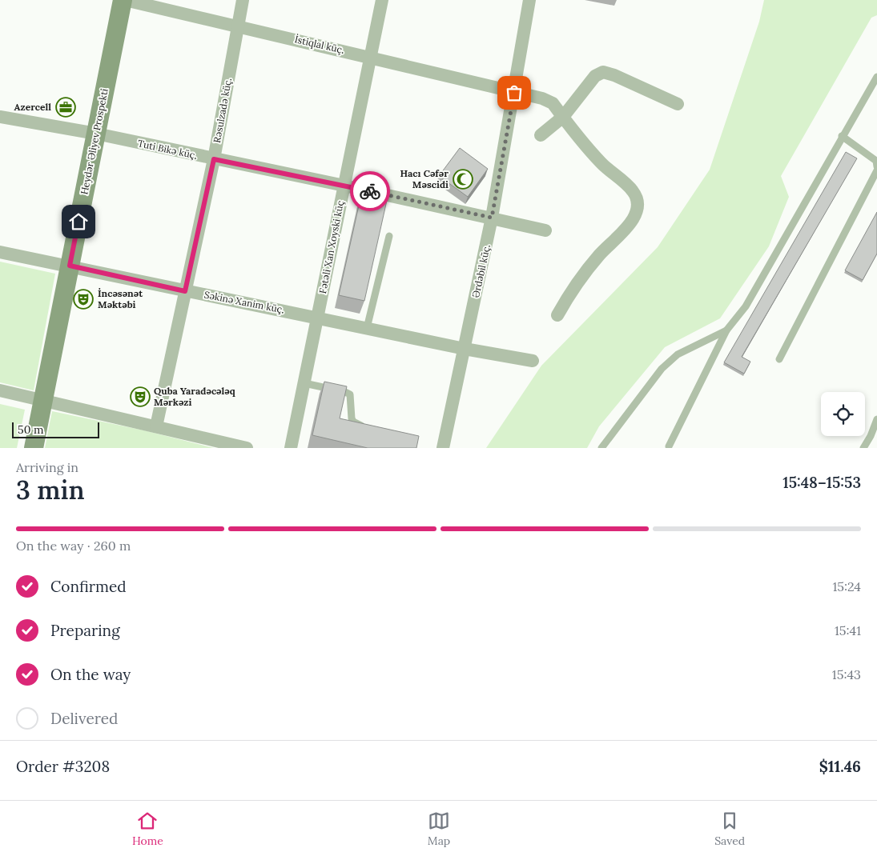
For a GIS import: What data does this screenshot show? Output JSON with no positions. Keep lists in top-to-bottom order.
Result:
{
  "streets": {
    "street": [
      "İstiqlal küç.",
      "Rəsulzadə küç.",
      "Heydər Əliyev Prospekti",
      "Tuti Bikə küç.",
      "Fətəli Xan Xoyski küç",
      "Ərdəbil küç.",
      "Səkinə Xanim küç."
    ]
  },
  "crossings": [
    ["İstiqlal küç.", "Rəsulzadə küç."],
    ["İstiqlal küç.", "Heydər Əliyev Prospekti"],
    ["İstiqlal küç.", "Fətəli Xan Xoyski küç"],
    ["İstiqlal küç.", "Ərdəbil küç."],
    ["Rəsulzadə küç.", "Tuti Bikə küç."],
    ["Rəsulzadə küç.", "Səkinə Xanim küç."],
    ["Heydər Əliyev Prospekti", "Tuti Bikə küç."],
    ["Heydər Əliyev Prospekti", "Səkinə Xanim küç."],
    ["Tuti Bikə küç.", "Fətəli Xan Xoyski küç"],
    ["Tuti Bikə küç.", "Ərdəbil küç."],
    ["Fətəli Xan Xoyski küç", "Səkinə Xanim küç."],
    ["Ərdəbil küç.", "Səkinə Xanim küç."]
  ],
  "places": {
    "office": ["Azercell"],
    "mosque": ["Hacı Cəfər Məscidi"],
    "theatre": ["İncəsənət Məktəbi", "Quba Yaradəcələq Mərkəzi"]
  },
  "scale_bar": "50 m",
  "page": {
    "scale": "50 m",
    "heading": ["3 min", "Arriving in", "15:48–15:53"],
    "panel": ["Order #3208", "$11.46"],
    "bar": "On the way · 260 m",
    "list": [
      ["Confirmed", "15:24"],
      ["Preparing", "15:41"],
      ["On the way", "15:43"],
      "Delivered"
    ],
    "tabs": ["Home", "Map", "Saved"]
  }
}
